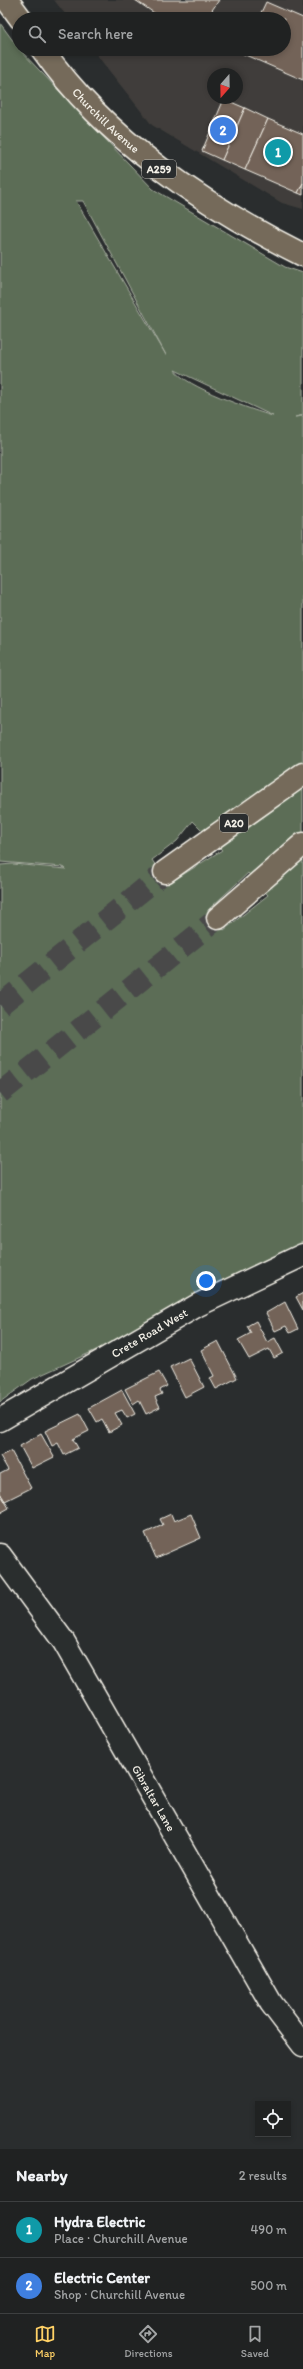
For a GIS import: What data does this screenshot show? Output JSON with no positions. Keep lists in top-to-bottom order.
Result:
{
  "streets": {
    "highway": ["Churchill Avenue", "A259", "A20"],
    "street": ["Crete Road West", "Gibraltar Lane"]
  },
  "north": "bottom",
  "page": {
    "search": "Search here",
    "pins": ["2", "1"],
    "heading": ["Nearby", "2 results"],
    "list": [
      {
        "mark": "1",
        "name": "Hydra Electric",
        "note": "Place · Churchill Avenue",
        "value": "490 m"
      },
      {
        "mark": "2",
        "name": "Electric Center",
        "note": "Shop · Churchill Avenue",
        "value": "500 m"
      }
    ],
    "nav": ["Map", "Directions", "Saved"]
  }
}
